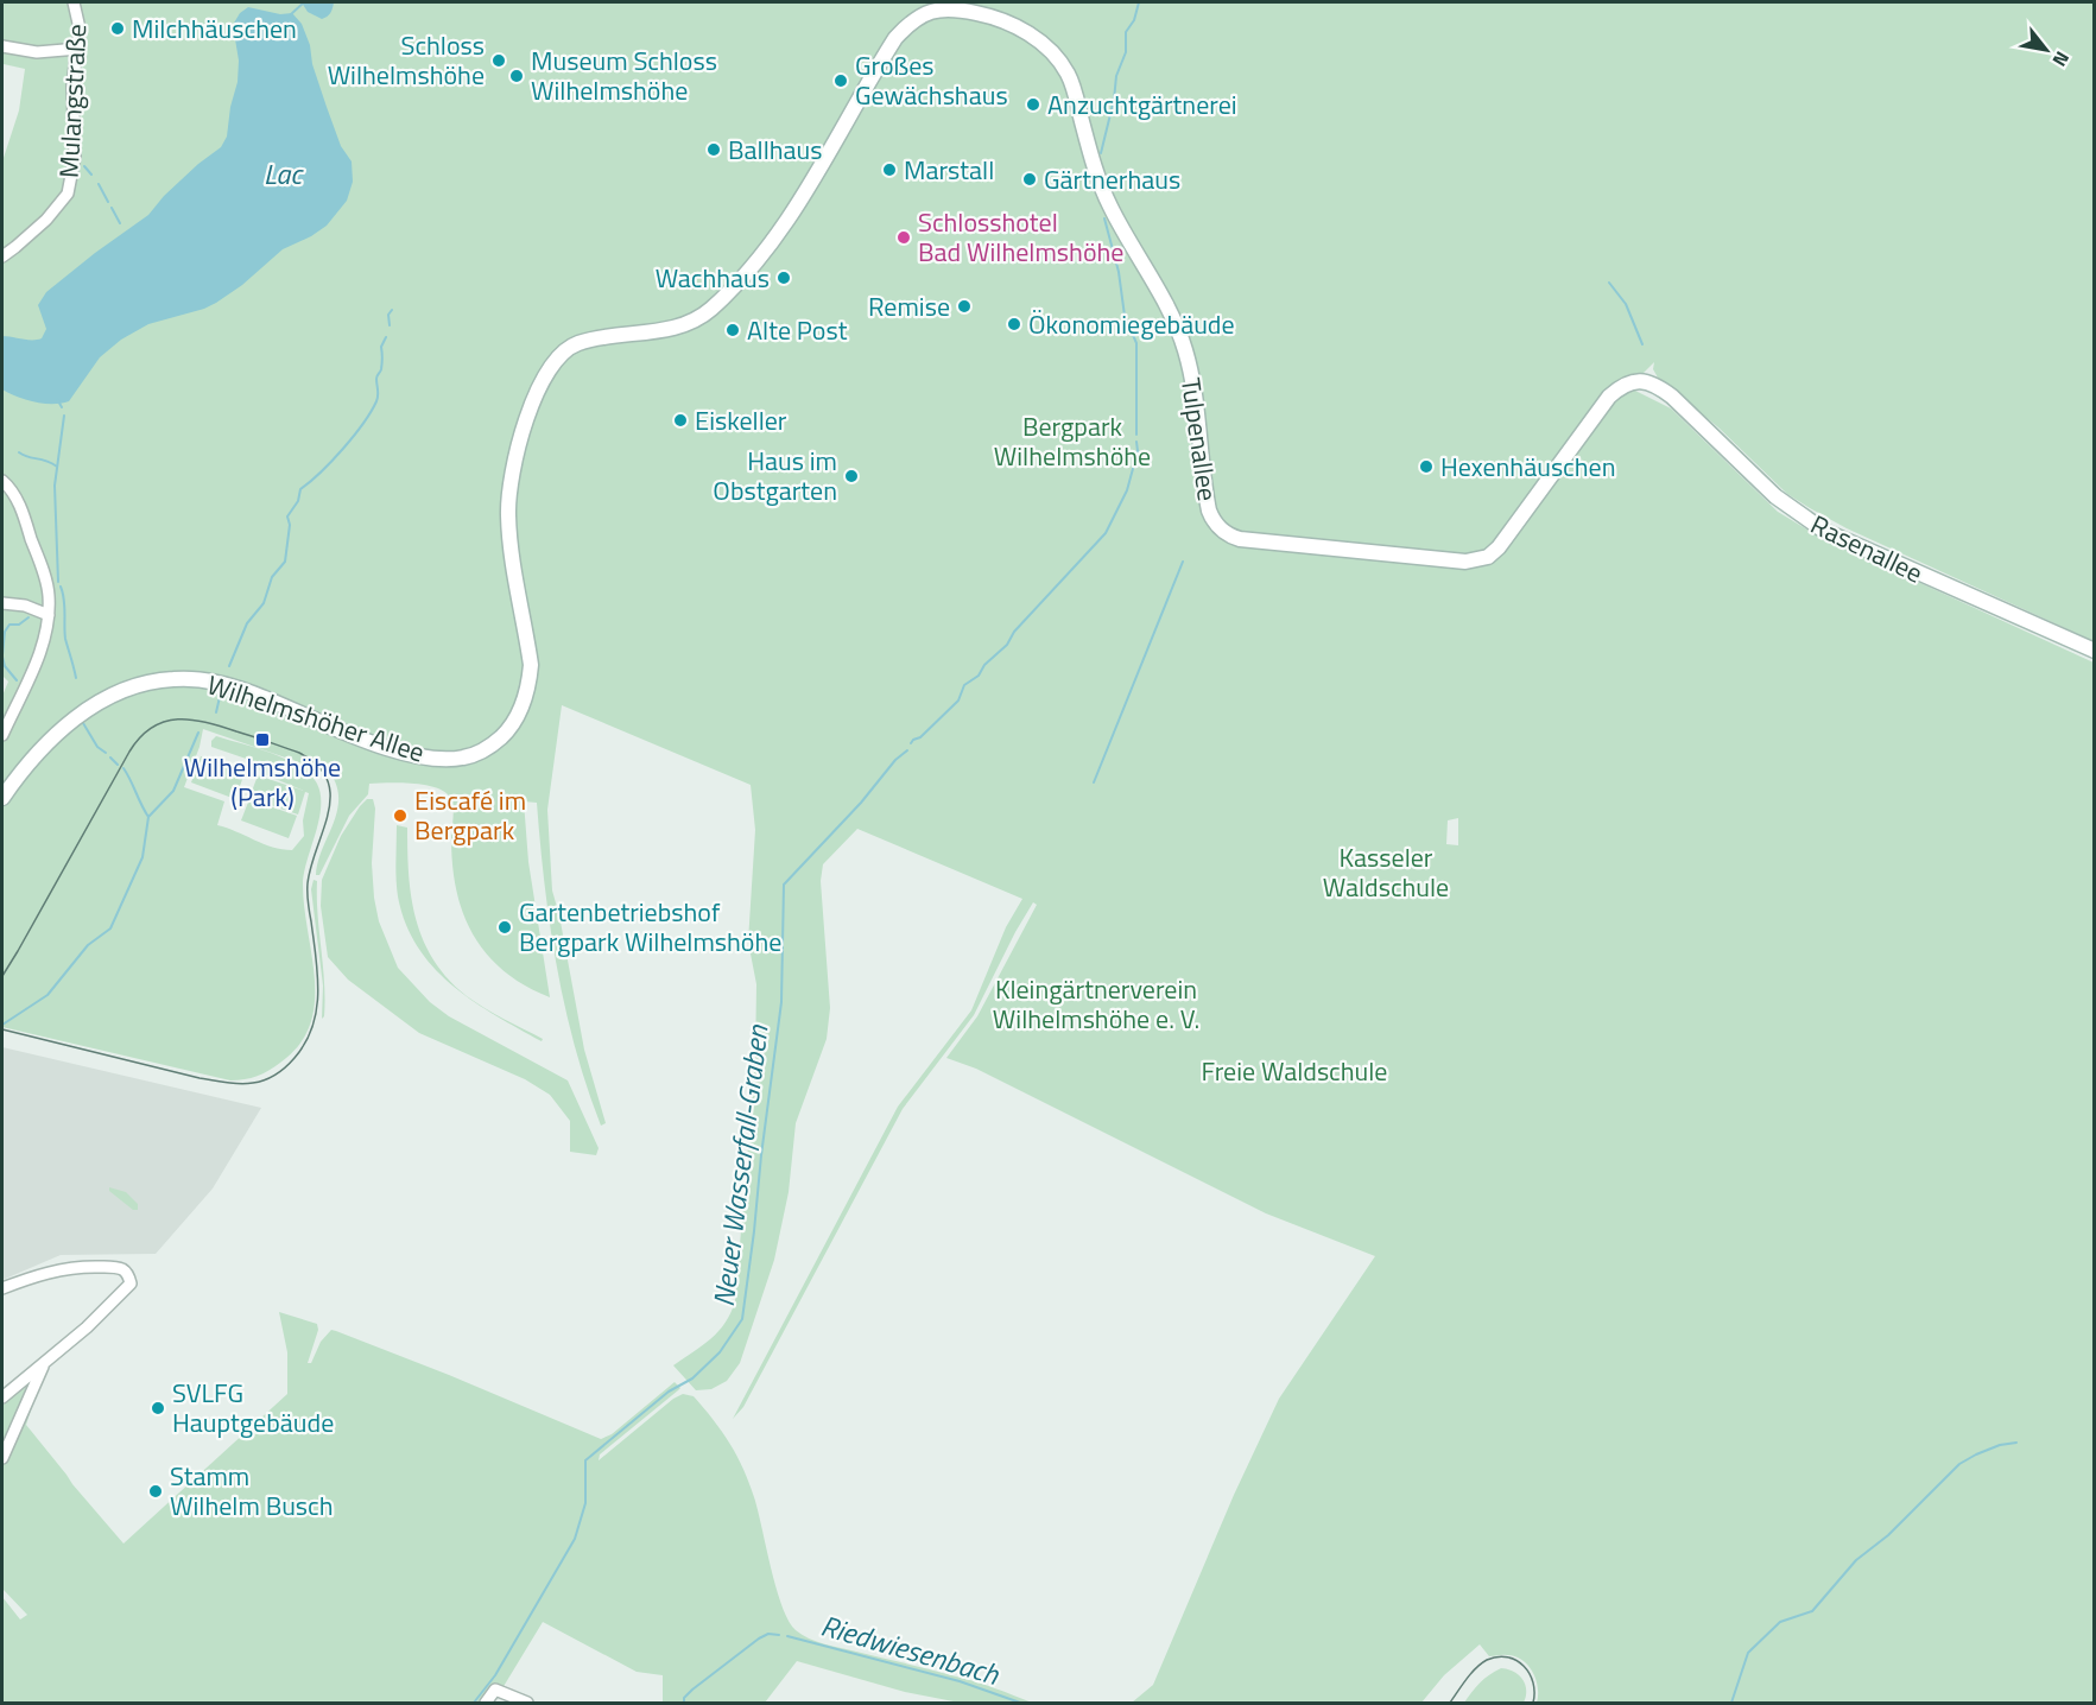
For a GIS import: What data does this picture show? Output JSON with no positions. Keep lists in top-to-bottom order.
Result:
{
  "streets": {
    "main road": ["Tulpenallee", "Rasenallee", "Wilhelmshöher Allee"],
    "street": ["Mulangstraße"]
  },
  "crossings": [
    ["Tulpenallee", "Rasenallee"],
    ["Tulpenallee", "Wilhelmshöher Allee"]
  ],
  "water": ["Lac", "Neuer Wasserfall-Graben", "Riedwiesenbach"],
  "parks": [
    "Bergpark Wilhelmshöhe",
    "Kasseler Waldschule",
    "Kleingärtnerverein Wilhelmshöhe e. V.",
    "Freie Waldschule"
  ],
  "places": {
    "other": [
      "Milchhäuschen",
      "Schloss Wilhelmshöhe",
      "Museum Schloss Wilhelmshöhe",
      "Großes Gewächshaus",
      "Anzuchtgärtnerei",
      "Ballhaus",
      "Marstall",
      "Gärtnerhaus",
      "Schlosshotel Bad Wilhelmshöhe",
      "Wachhaus",
      "Remise",
      "Ökonomiegebäude",
      "Alte Post",
      "Eiskeller",
      "Hexenhäuschen",
      "Haus im Obstgarten",
      "Eiscafé im Bergpark",
      "Gartenbetriebshof Bergpark Wilhelmshöhe",
      "SVLFG Hauptgebäude",
      "Stamm Wilhelm Busch"
    ],
    "transit": ["Wilhelmshöhe (Park)"]
  },
  "north": "bottom right"
}
